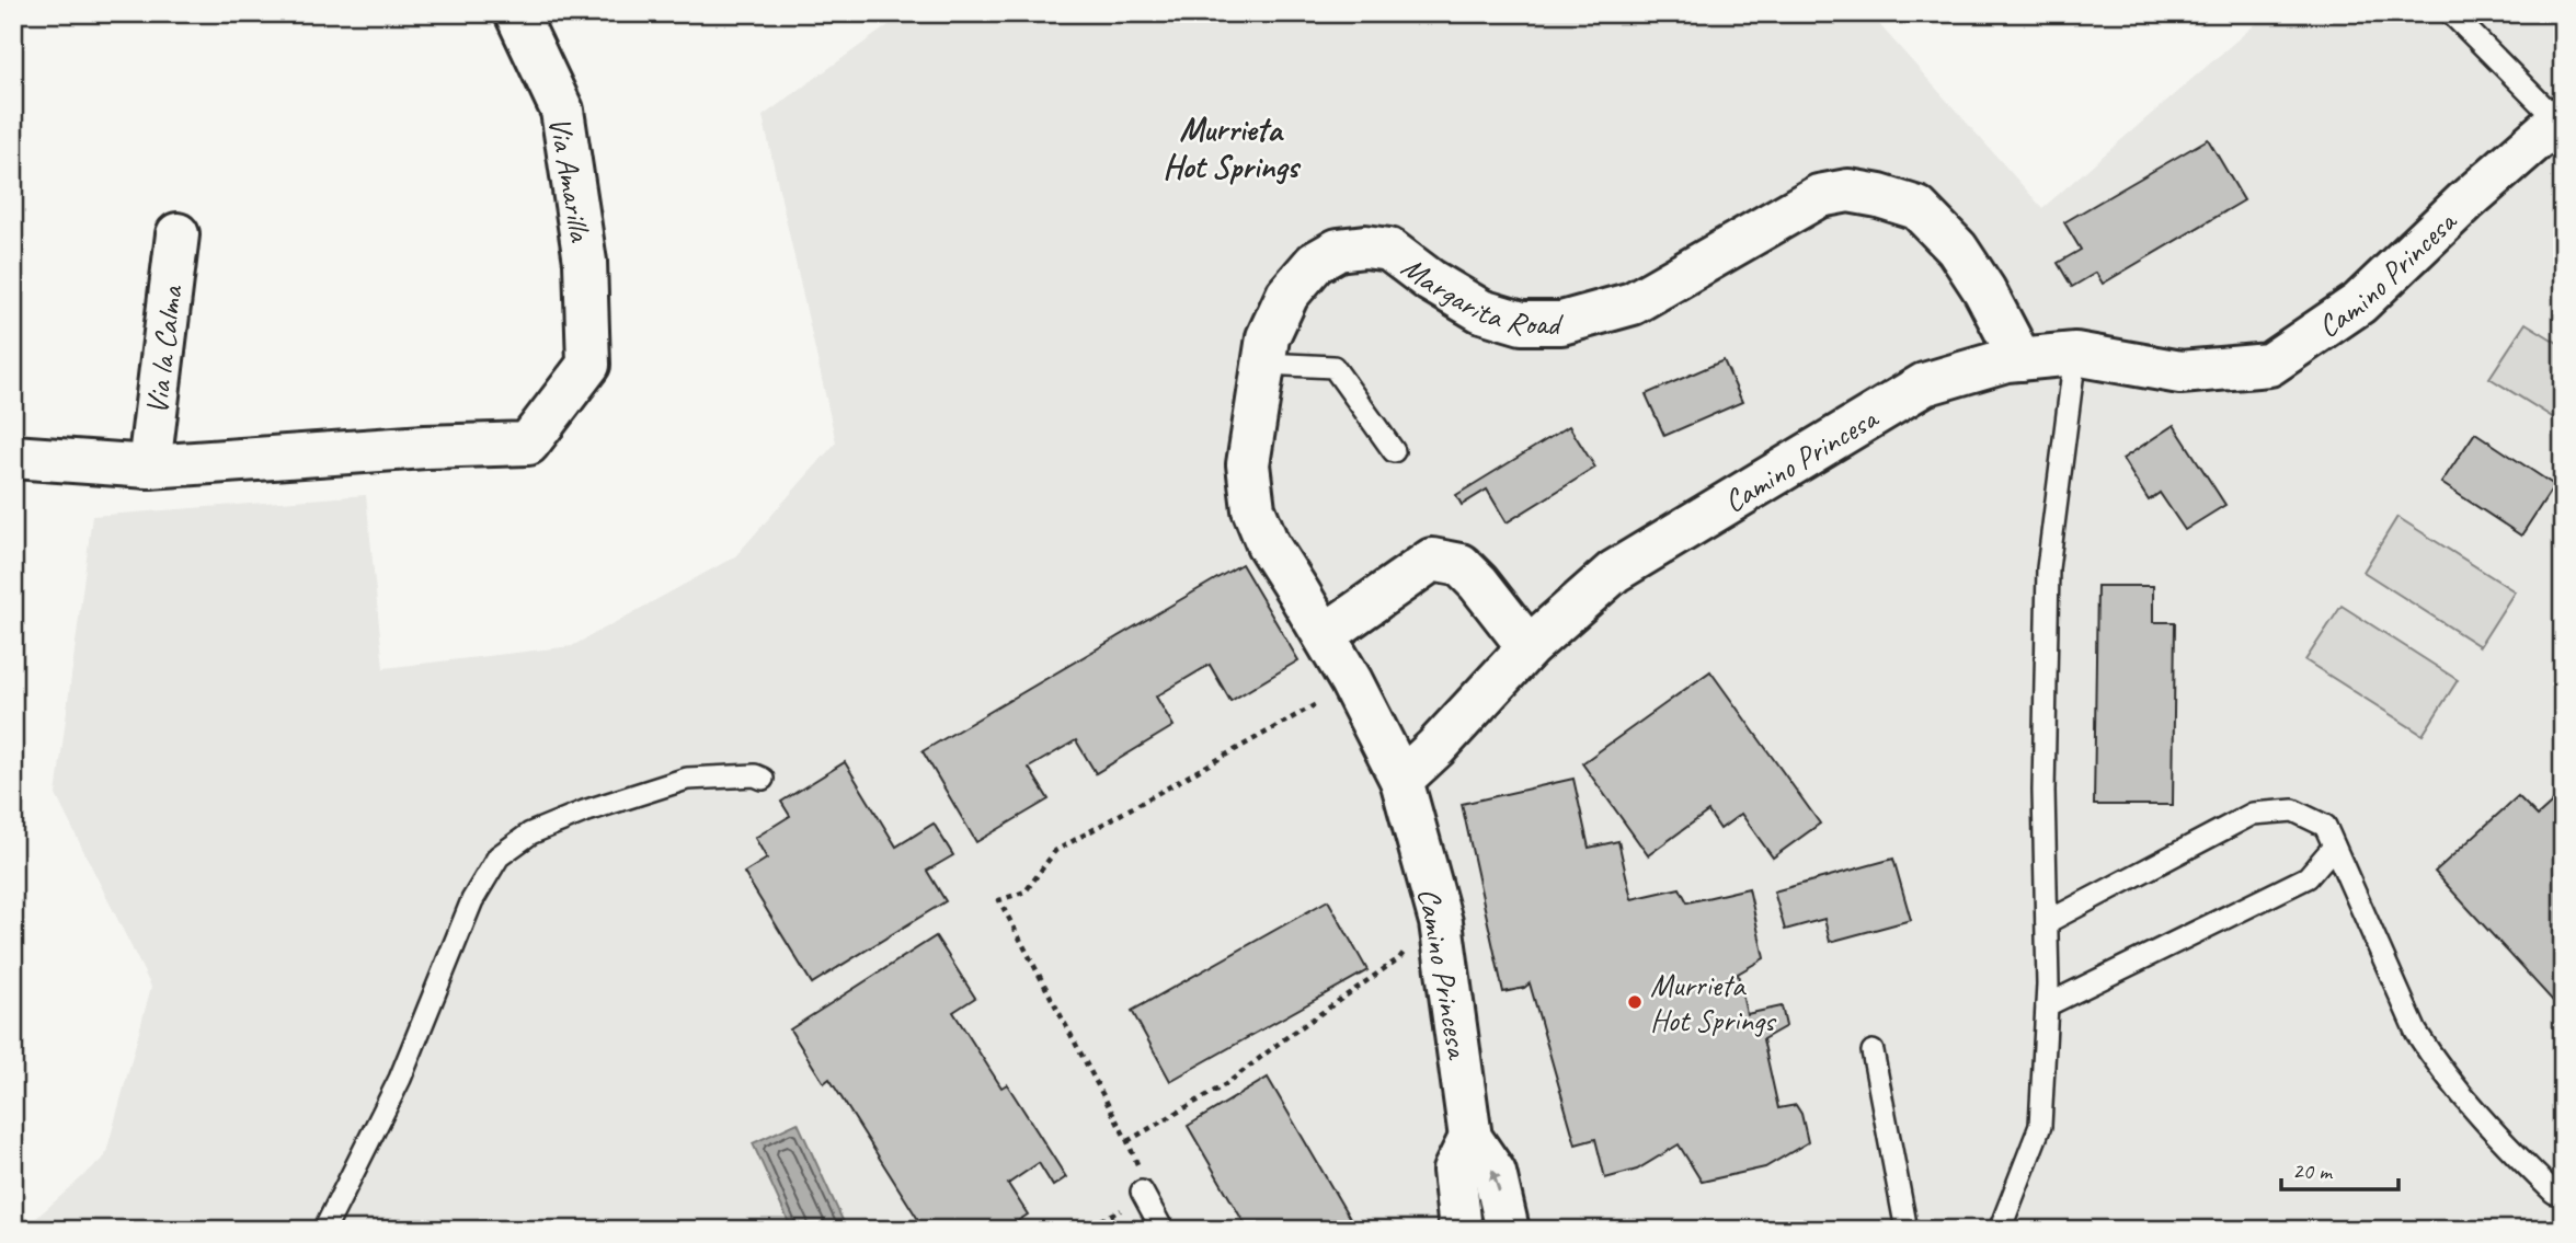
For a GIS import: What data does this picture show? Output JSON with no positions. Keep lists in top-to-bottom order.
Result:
{
  "streets": {
    "street": [
      "Via Amarilla",
      "Camino Princesa",
      "Margarita Road",
      "Via la Calma"
    ]
  },
  "crossings": [
    ["Via Amarilla", "Via la Calma"],
    ["Camino Princesa", "Margarita Road"]
  ],
  "districts": ["Murrieta Hot Springs"],
  "places": ["Murrieta Hot Springs"],
  "scale_bar": "20 m"
}
